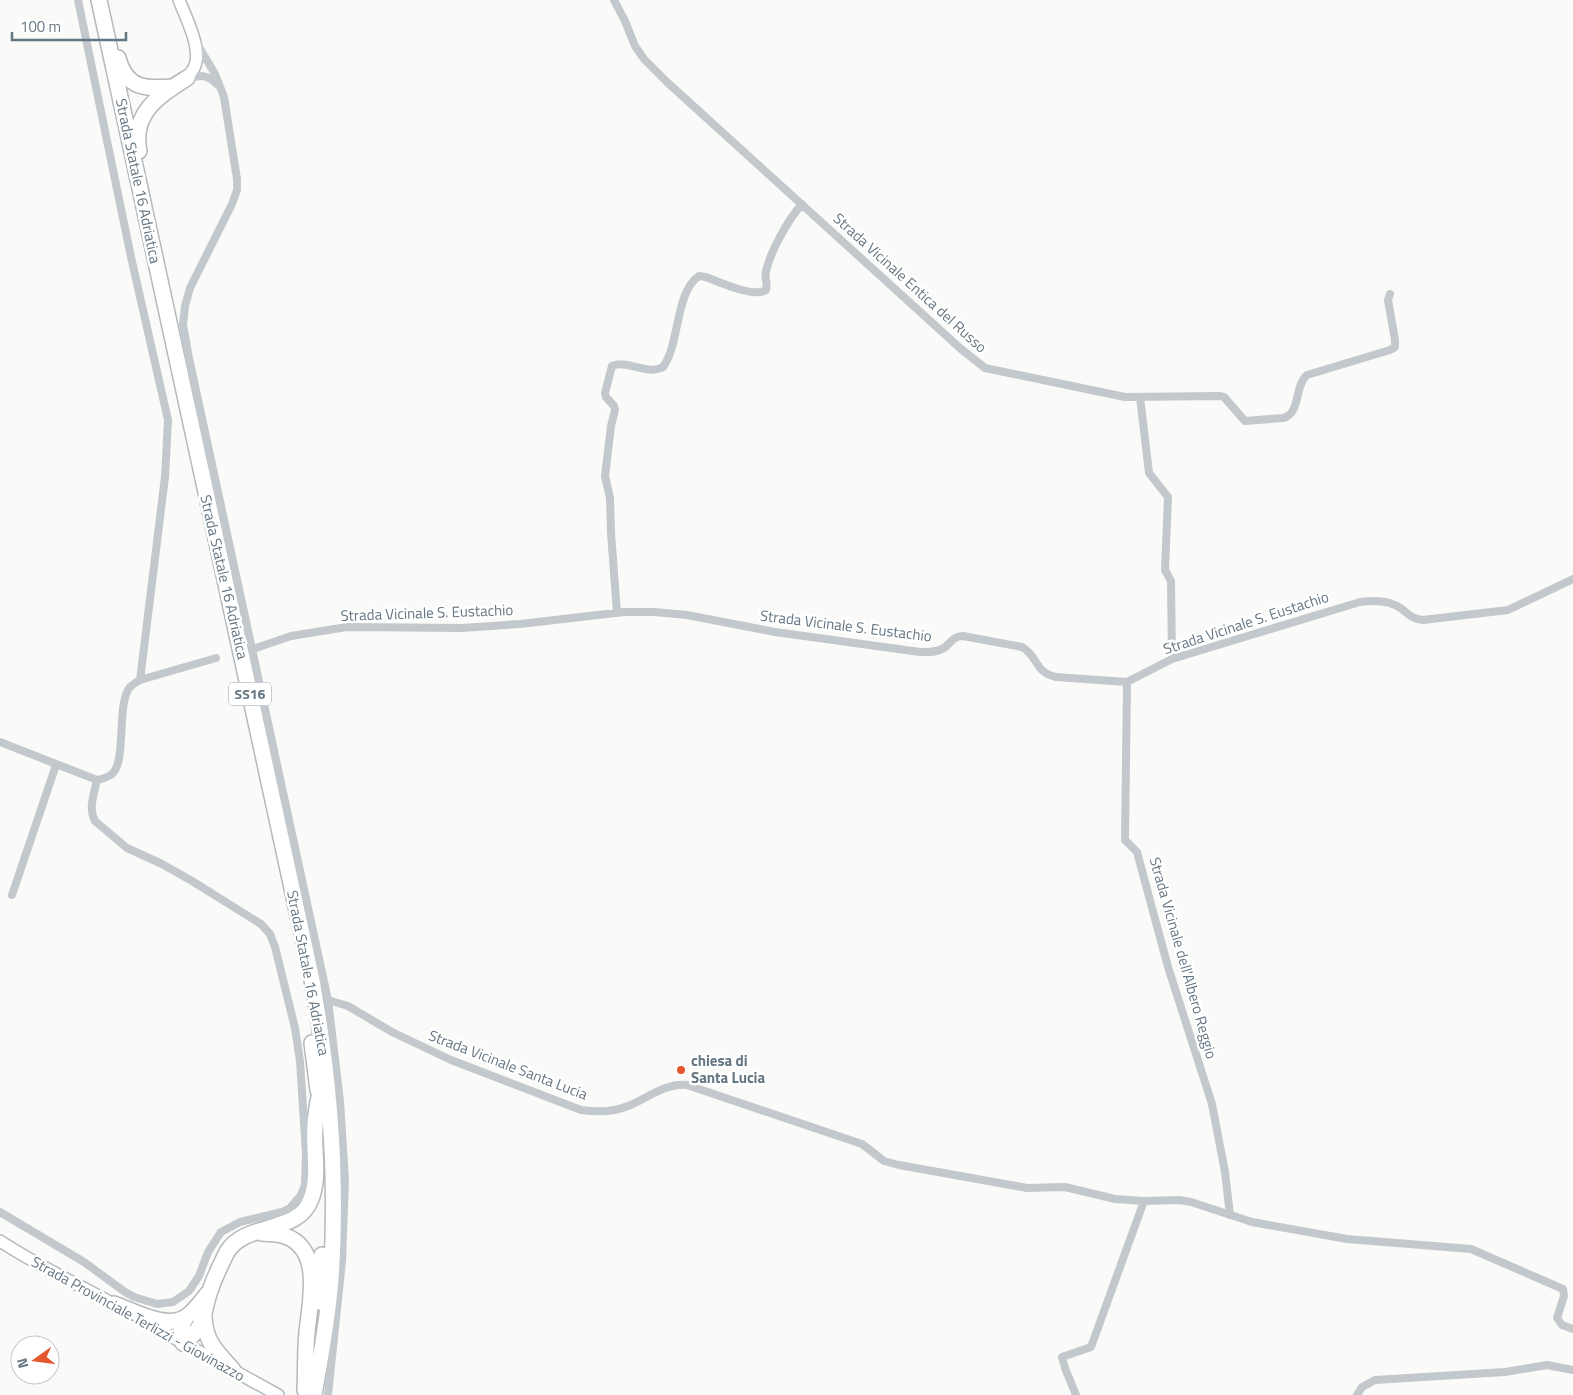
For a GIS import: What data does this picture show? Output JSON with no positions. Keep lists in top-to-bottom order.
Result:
{
  "streets": {
    "highway": ["Strada Statale 16 Adriatica", "SS16"],
    "main road": ["Strada Provinciale Terlizzi - Giovinazzo"],
    "street": [
      "Strada Vicinale Entica del Russo",
      "Strada Vicinale S. Eustachio",
      "Strada Vicinale dell'Albero Reggio",
      "Strada Vicinale Santa Lucia"
    ]
  },
  "crossings": [
    ["Strada Vicinale S. Eustachio", "Strada Vicinale dell'Albero Reggio"],
    ["Strada Vicinale dell'Albero Reggio", "Strada Vicinale Santa Lucia"]
  ],
  "places": ["chiesa di Santa Lucia"],
  "scale_bar": "100 m",
  "north": "left"
}
